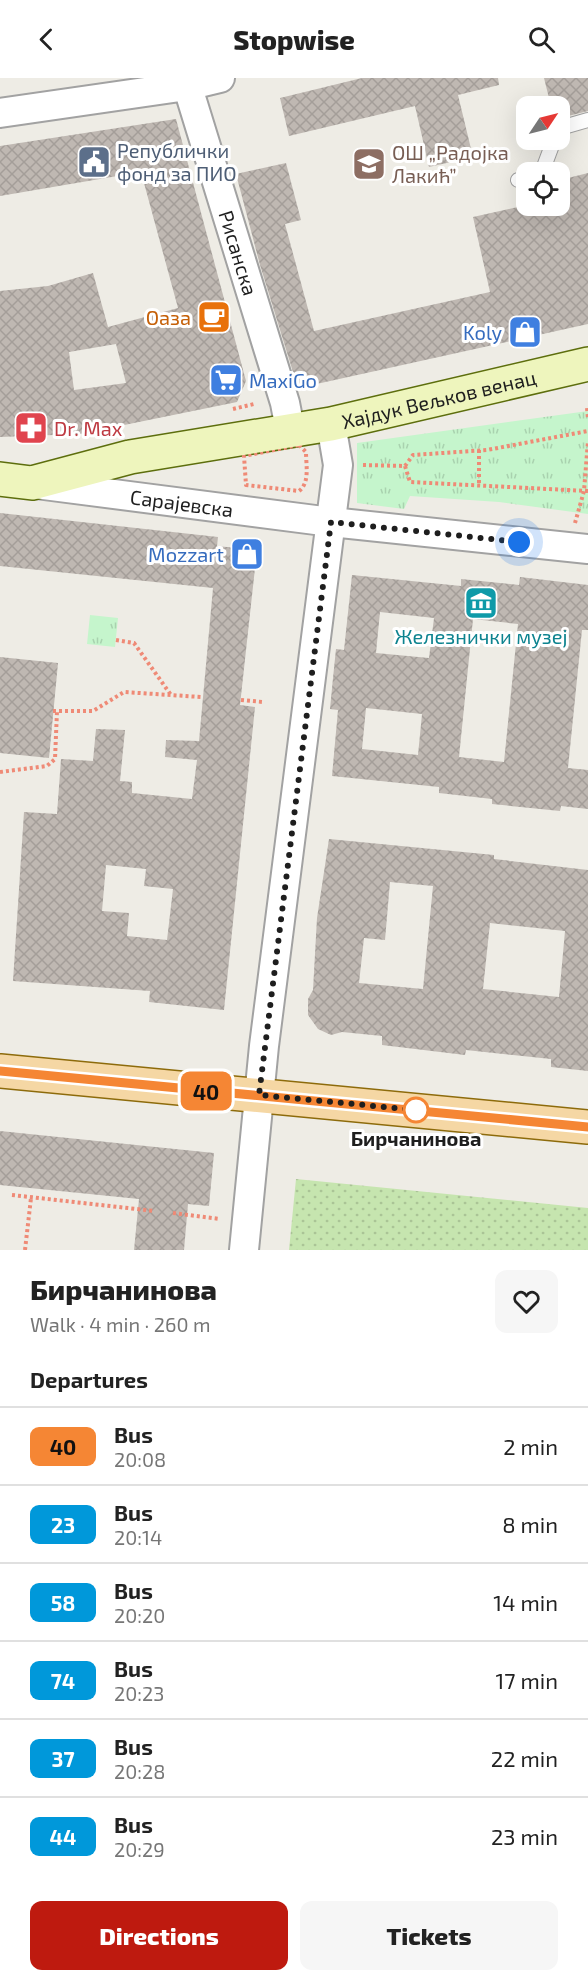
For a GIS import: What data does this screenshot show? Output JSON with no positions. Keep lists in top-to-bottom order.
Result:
{
  "streets": {
    "street": ["Рисанска", "Хајдук Вељков венац", "Сарајевска"]
  },
  "crossings": [
    ["Рисанска", "Хајдук Вељков венац"],
    ["Рисанска", "Сарајевска"],
    ["Хајдук Вељков венац", "Сарајевска"]
  ],
  "places": {
    "public building": ["Републички фонд за ПИО"],
    "school or university": ["ОШ „Радојка Лакић”"],
    "cafe": ["Оаза"],
    "shop": ["Koly", "Mozzart"],
    "supermarket": ["MaxiGo"],
    "pharmacy": ["Dr. Max"],
    "museum": ["Железнички музеј"],
    "other": ["Бирчанинова"]
  },
  "lines": ["bus line 40"],
  "north": "top right",
  "page": {
    "header": "Stopwise",
    "on_map": "40",
    "heading": [
      ["Бирчанинова", "Walk · 4 min · 260 m"],
      "Departures"
    ],
    "list": [
      {
        "mark": "40",
        "name": "Bus",
        "note": "20:08",
        "value": "2 min"
      },
      {
        "mark": "23",
        "name": "Bus",
        "note": "20:14",
        "value": "8 min"
      },
      {
        "mark": "58",
        "name": "Bus",
        "note": "20:20",
        "value": "14 min"
      },
      {
        "mark": "74",
        "name": "Bus",
        "note": "20:23",
        "value": "17 min"
      },
      {
        "mark": "37",
        "name": "Bus",
        "note": "20:28",
        "value": "22 min"
      },
      {
        "mark": "44",
        "name": "Bus",
        "note": "20:29",
        "value": "23 min"
      }
    ],
    "buttons": ["Directions", "Tickets"]
  }
}
